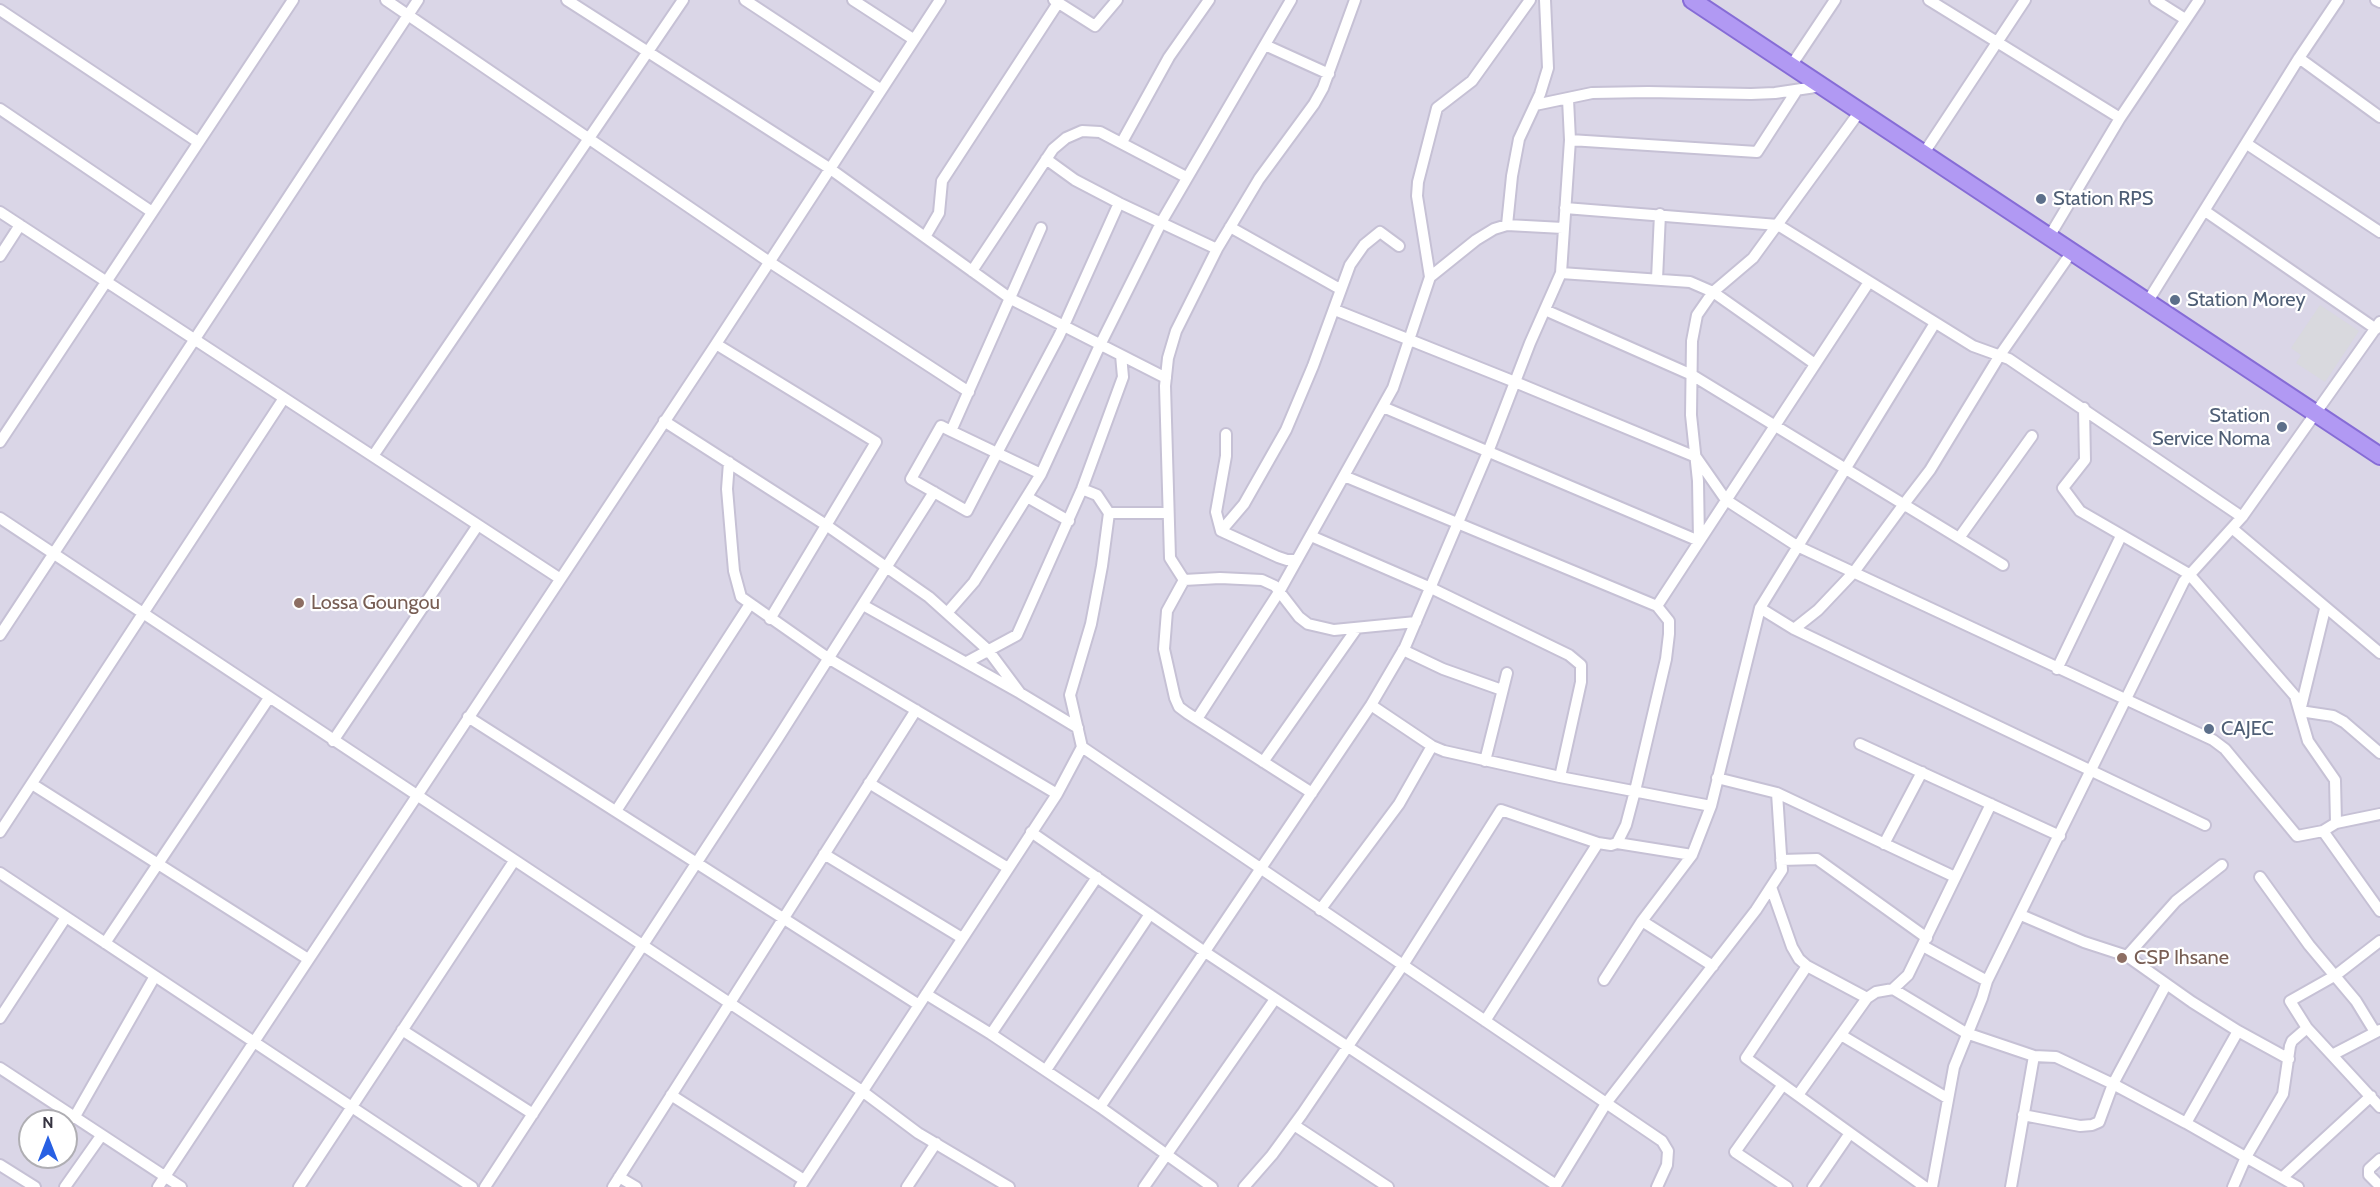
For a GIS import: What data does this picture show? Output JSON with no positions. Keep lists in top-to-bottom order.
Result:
{
  "places": [
    "Station RPS",
    "Station Morey",
    "Station Service Noma",
    "Lossa Goungou",
    "CAJEC",
    "CSP Ihsane"
  ],
  "north": "top"
}
